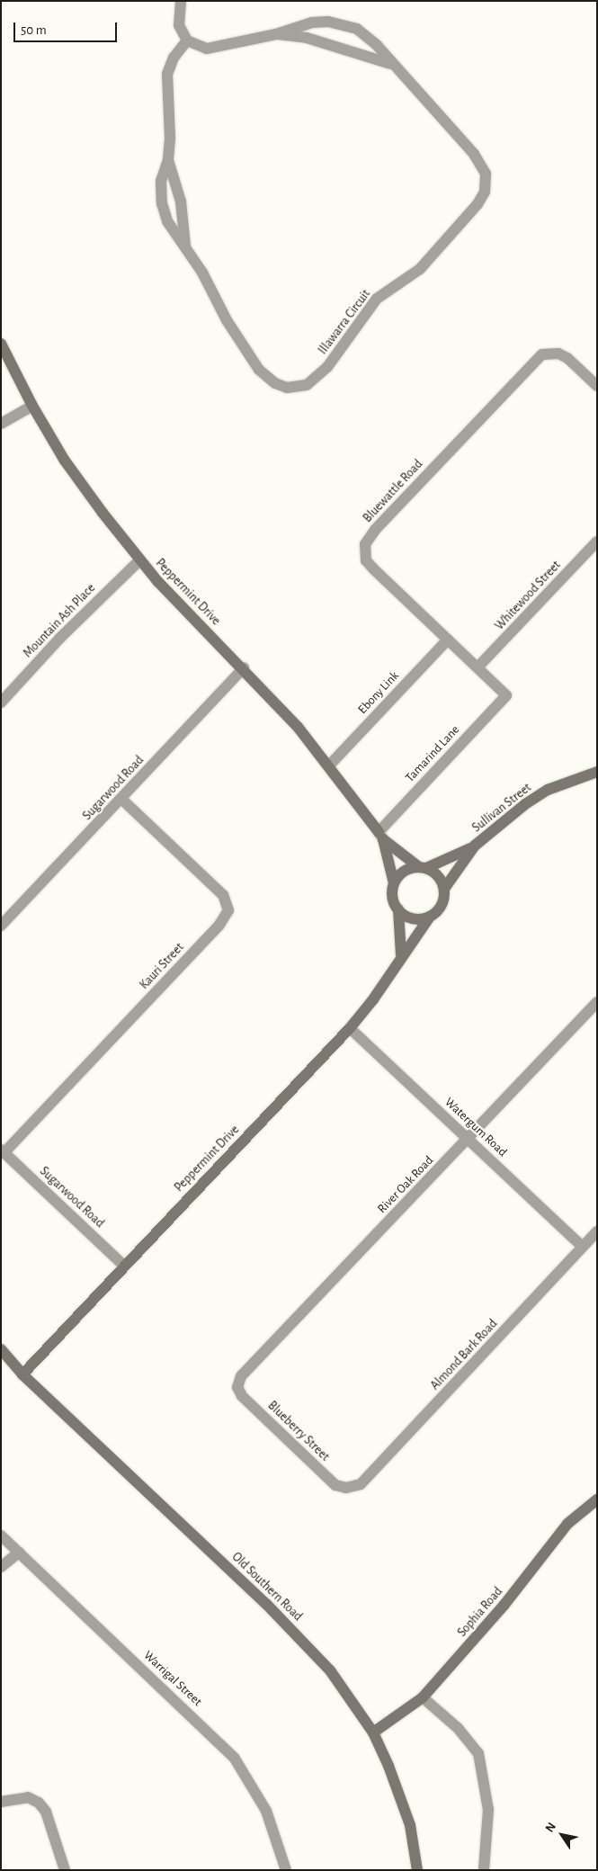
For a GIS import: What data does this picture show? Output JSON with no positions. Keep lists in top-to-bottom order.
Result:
{
  "streets": {
    "street": [
      "Illawarra Circuit",
      "Bluewattle Road",
      "Peppermint Drive",
      "Whitewood Street",
      "Mountain Ash Place",
      "Ebony Link",
      "Tamarind Lane",
      "Sugarwood Road",
      "Sullivan Street",
      "Kauri Street",
      "Watergum Road",
      "River Oak Road",
      "Almond Bark Road",
      "Blueberry Street",
      "Old Southern Road",
      "Sophia Road",
      "Warrigal Street"
    ]
  },
  "crossings": [
    ["Bluewattle Road", "Whitewood Street"],
    ["Bluewattle Road", "Ebony Link"],
    ["Bluewattle Road", "Tamarind Lane"],
    ["Peppermint Drive", "Mountain Ash Place"],
    ["Peppermint Drive", "Ebony Link"],
    ["Peppermint Drive", "Tamarind Lane"],
    ["Peppermint Drive", "Sugarwood Road"],
    ["Peppermint Drive", "Sullivan Street"],
    ["Peppermint Drive", "Watergum Road"],
    ["Peppermint Drive", "Old Southern Road"],
    ["Sugarwood Road", "Kauri Street"],
    ["Watergum Road", "River Oak Road"],
    ["Watergum Road", "Almond Bark Road"],
    ["River Oak Road", "Blueberry Street"],
    ["Almond Bark Road", "Blueberry Street"],
    ["Old Southern Road", "Sophia Road"]
  ],
  "scale_bar": "50 m",
  "north": "top left"
}
